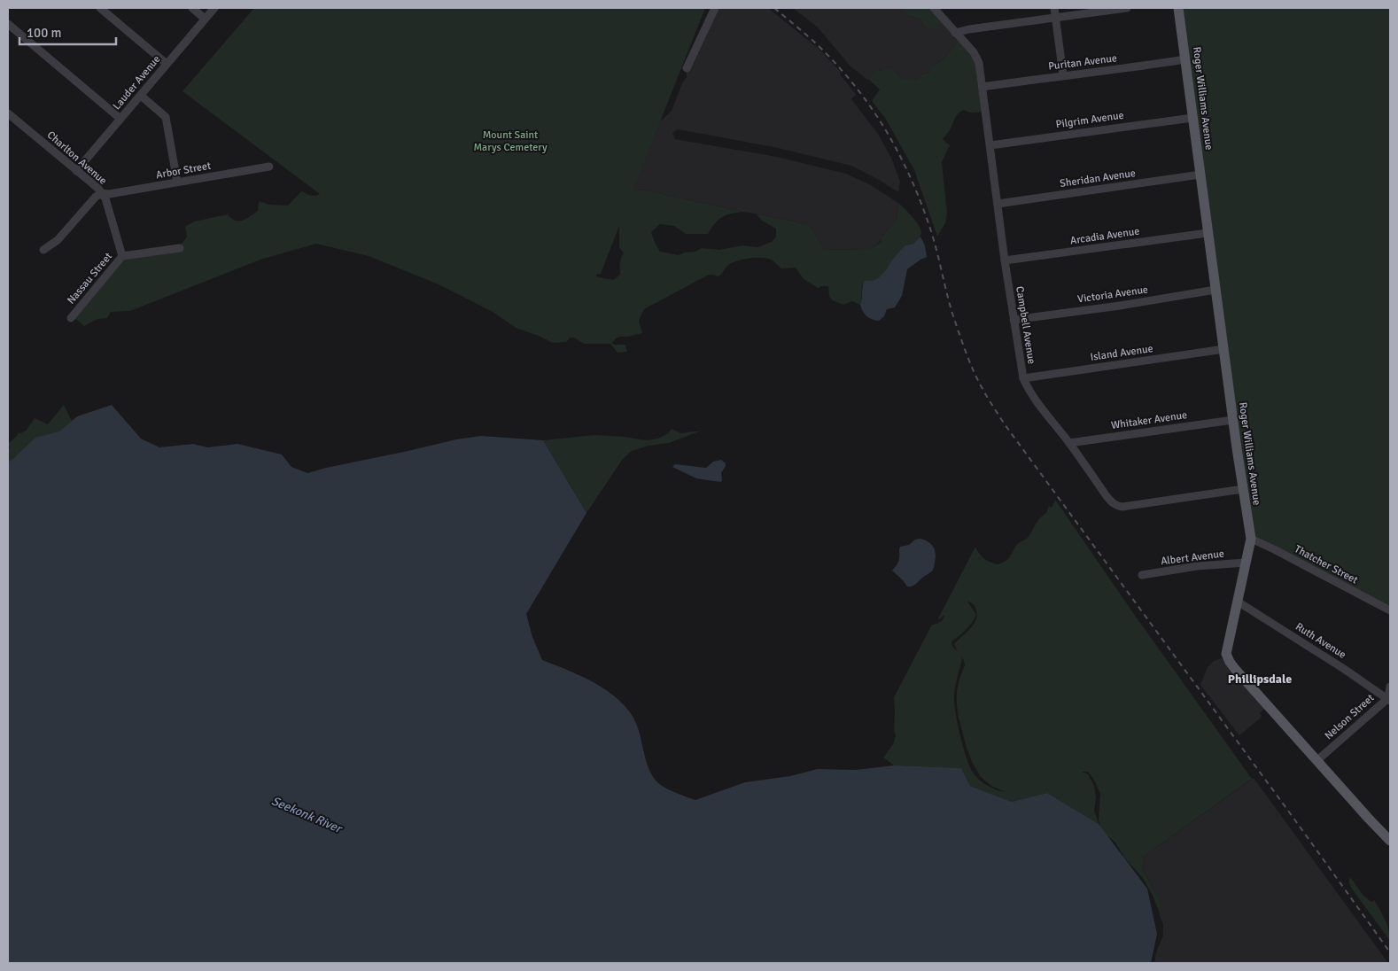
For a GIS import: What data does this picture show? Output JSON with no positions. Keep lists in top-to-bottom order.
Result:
{
  "streets": {
    "main road": ["Roger Williams Avenue"],
    "street": [
      "Puritan Avenue",
      "Lauder Avenue",
      "Pilgrim Avenue",
      "Charlton Avenue",
      "Arbor Street",
      "Sheridan Avenue",
      "Arcadia Avenue",
      "Nassau Street",
      "Victoria Avenue",
      "Campbell Avenue",
      "Island Avenue",
      "Whitaker Avenue",
      "Albert Avenue",
      "Thatcher Street",
      "Ruth Avenue",
      "Nelson Street"
    ]
  },
  "crossings": [
    ["Puritan Avenue", "Roger Williams Avenue"],
    ["Puritan Avenue", "Campbell Avenue"],
    ["Lauder Avenue", "Charlton Avenue"],
    ["Roger Williams Avenue", "Pilgrim Avenue"],
    ["Roger Williams Avenue", "Sheridan Avenue"],
    ["Roger Williams Avenue", "Arcadia Avenue"],
    ["Roger Williams Avenue", "Victoria Avenue"],
    ["Roger Williams Avenue", "Campbell Avenue"],
    ["Roger Williams Avenue", "Island Avenue"],
    ["Roger Williams Avenue", "Whitaker Avenue"],
    ["Roger Williams Avenue", "Albert Avenue"],
    ["Roger Williams Avenue", "Thatcher Street"],
    ["Roger Williams Avenue", "Ruth Avenue"],
    ["Roger Williams Avenue", "Nelson Street"],
    ["Pilgrim Avenue", "Campbell Avenue"],
    ["Charlton Avenue", "Arbor Street"],
    ["Charlton Avenue", "Nassau Street"],
    ["Sheridan Avenue", "Campbell Avenue"],
    ["Arcadia Avenue", "Campbell Avenue"],
    ["Victoria Avenue", "Campbell Avenue"],
    ["Campbell Avenue", "Island Avenue"],
    ["Campbell Avenue", "Whitaker Avenue"],
    ["Ruth Avenue", "Nelson Street"]
  ],
  "districts": ["Phillipsdale"],
  "water": ["Seekonk River"],
  "parks": ["Mount Saint Marys Cemetery"],
  "scale_bar": "100 m"
}
